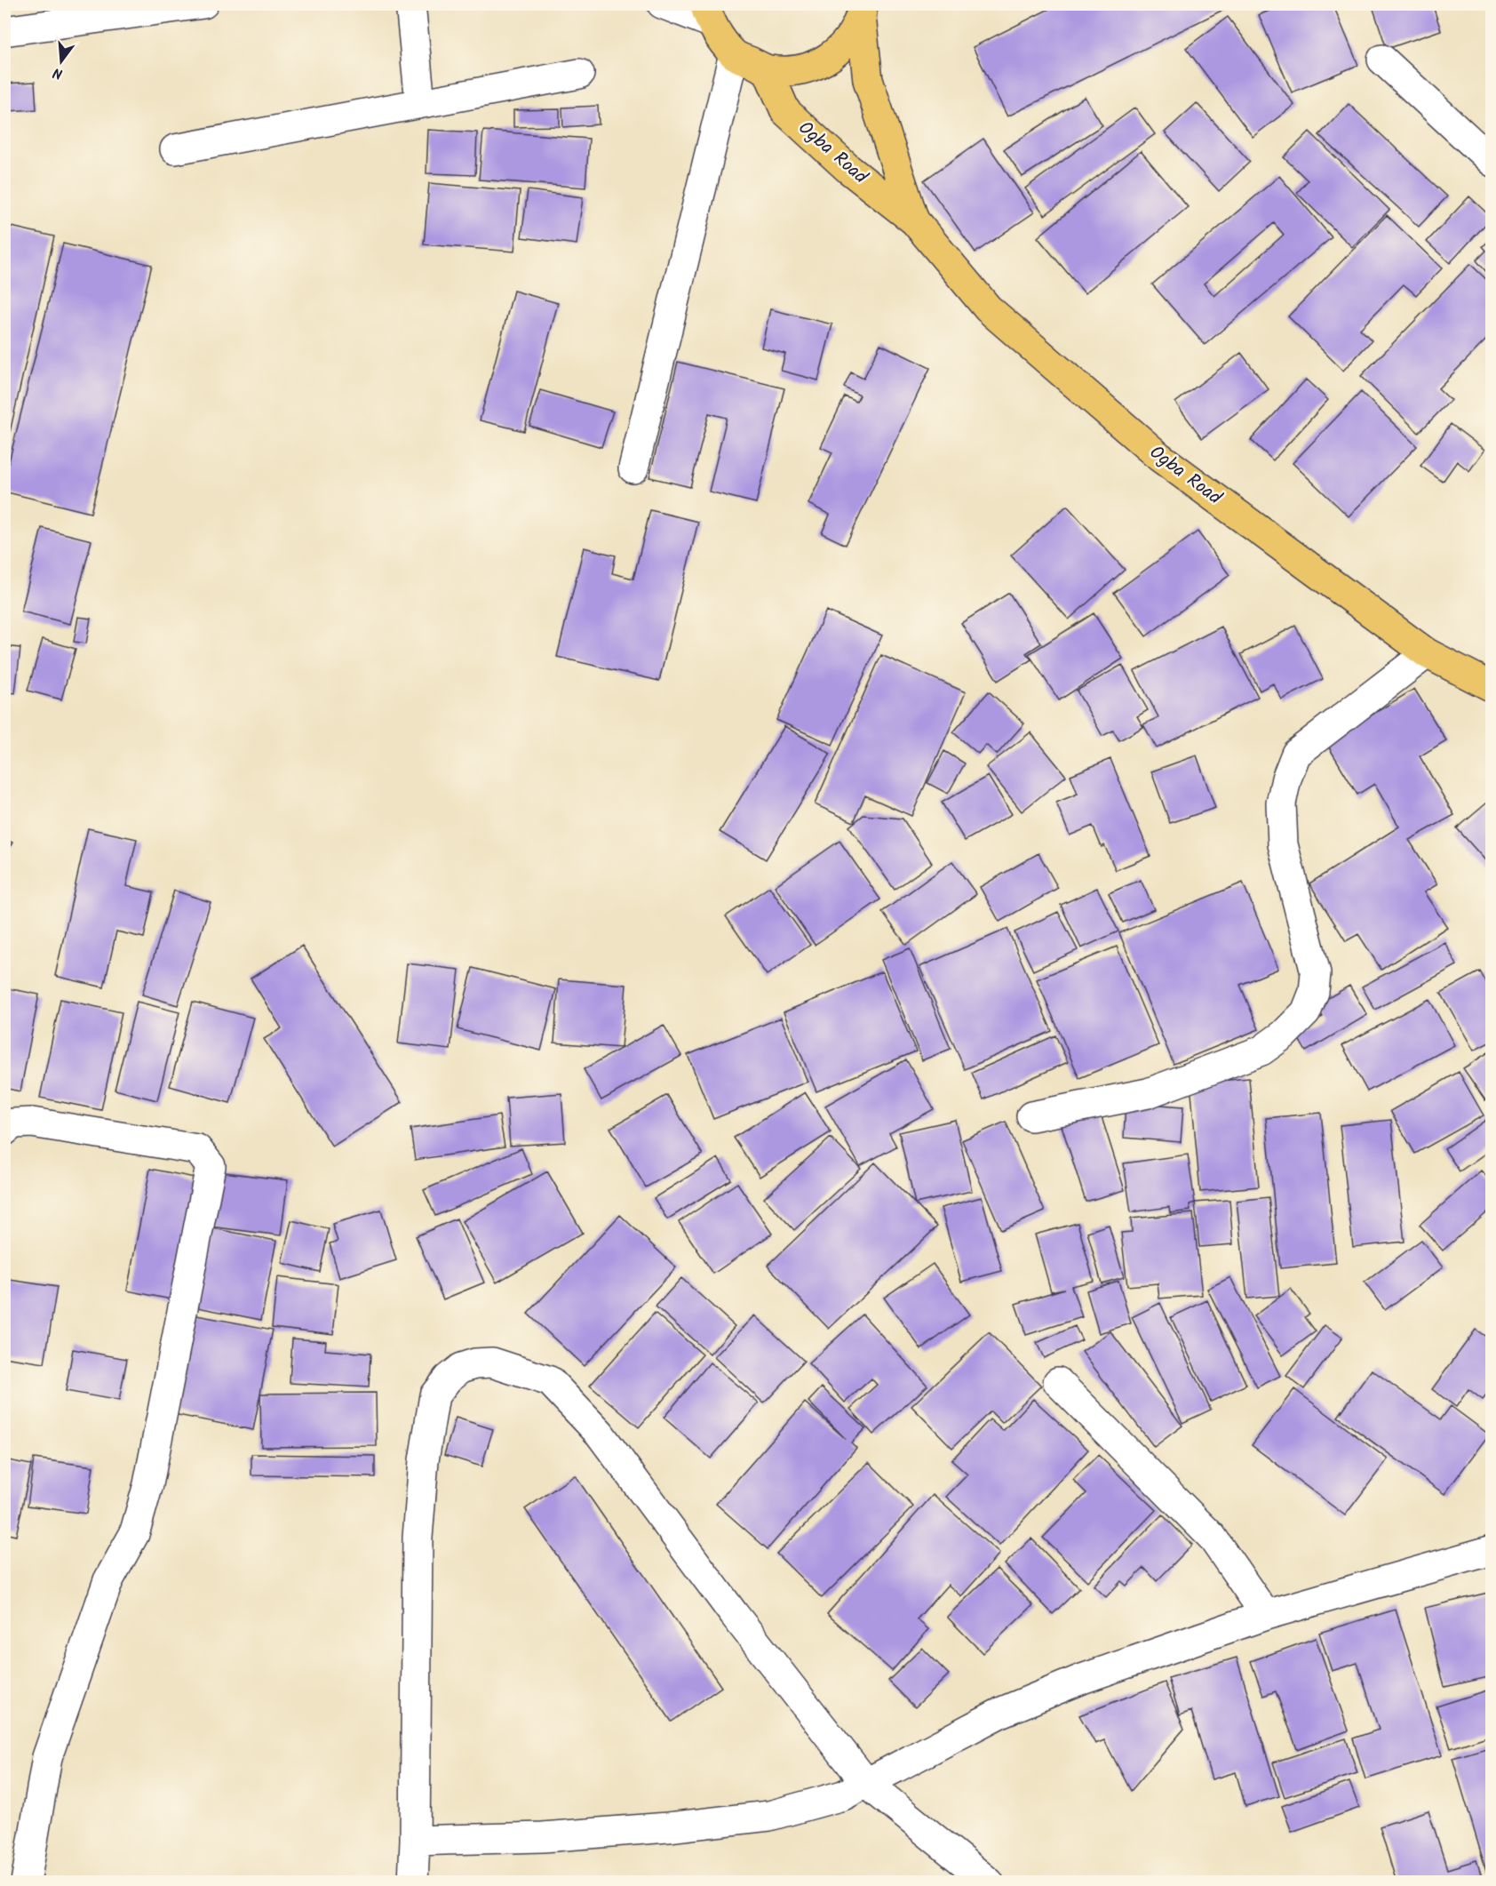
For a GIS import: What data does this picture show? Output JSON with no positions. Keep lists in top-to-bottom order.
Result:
{
  "streets": {
    "main road": ["Ogba Road"]
  },
  "north": "bottom"
}
